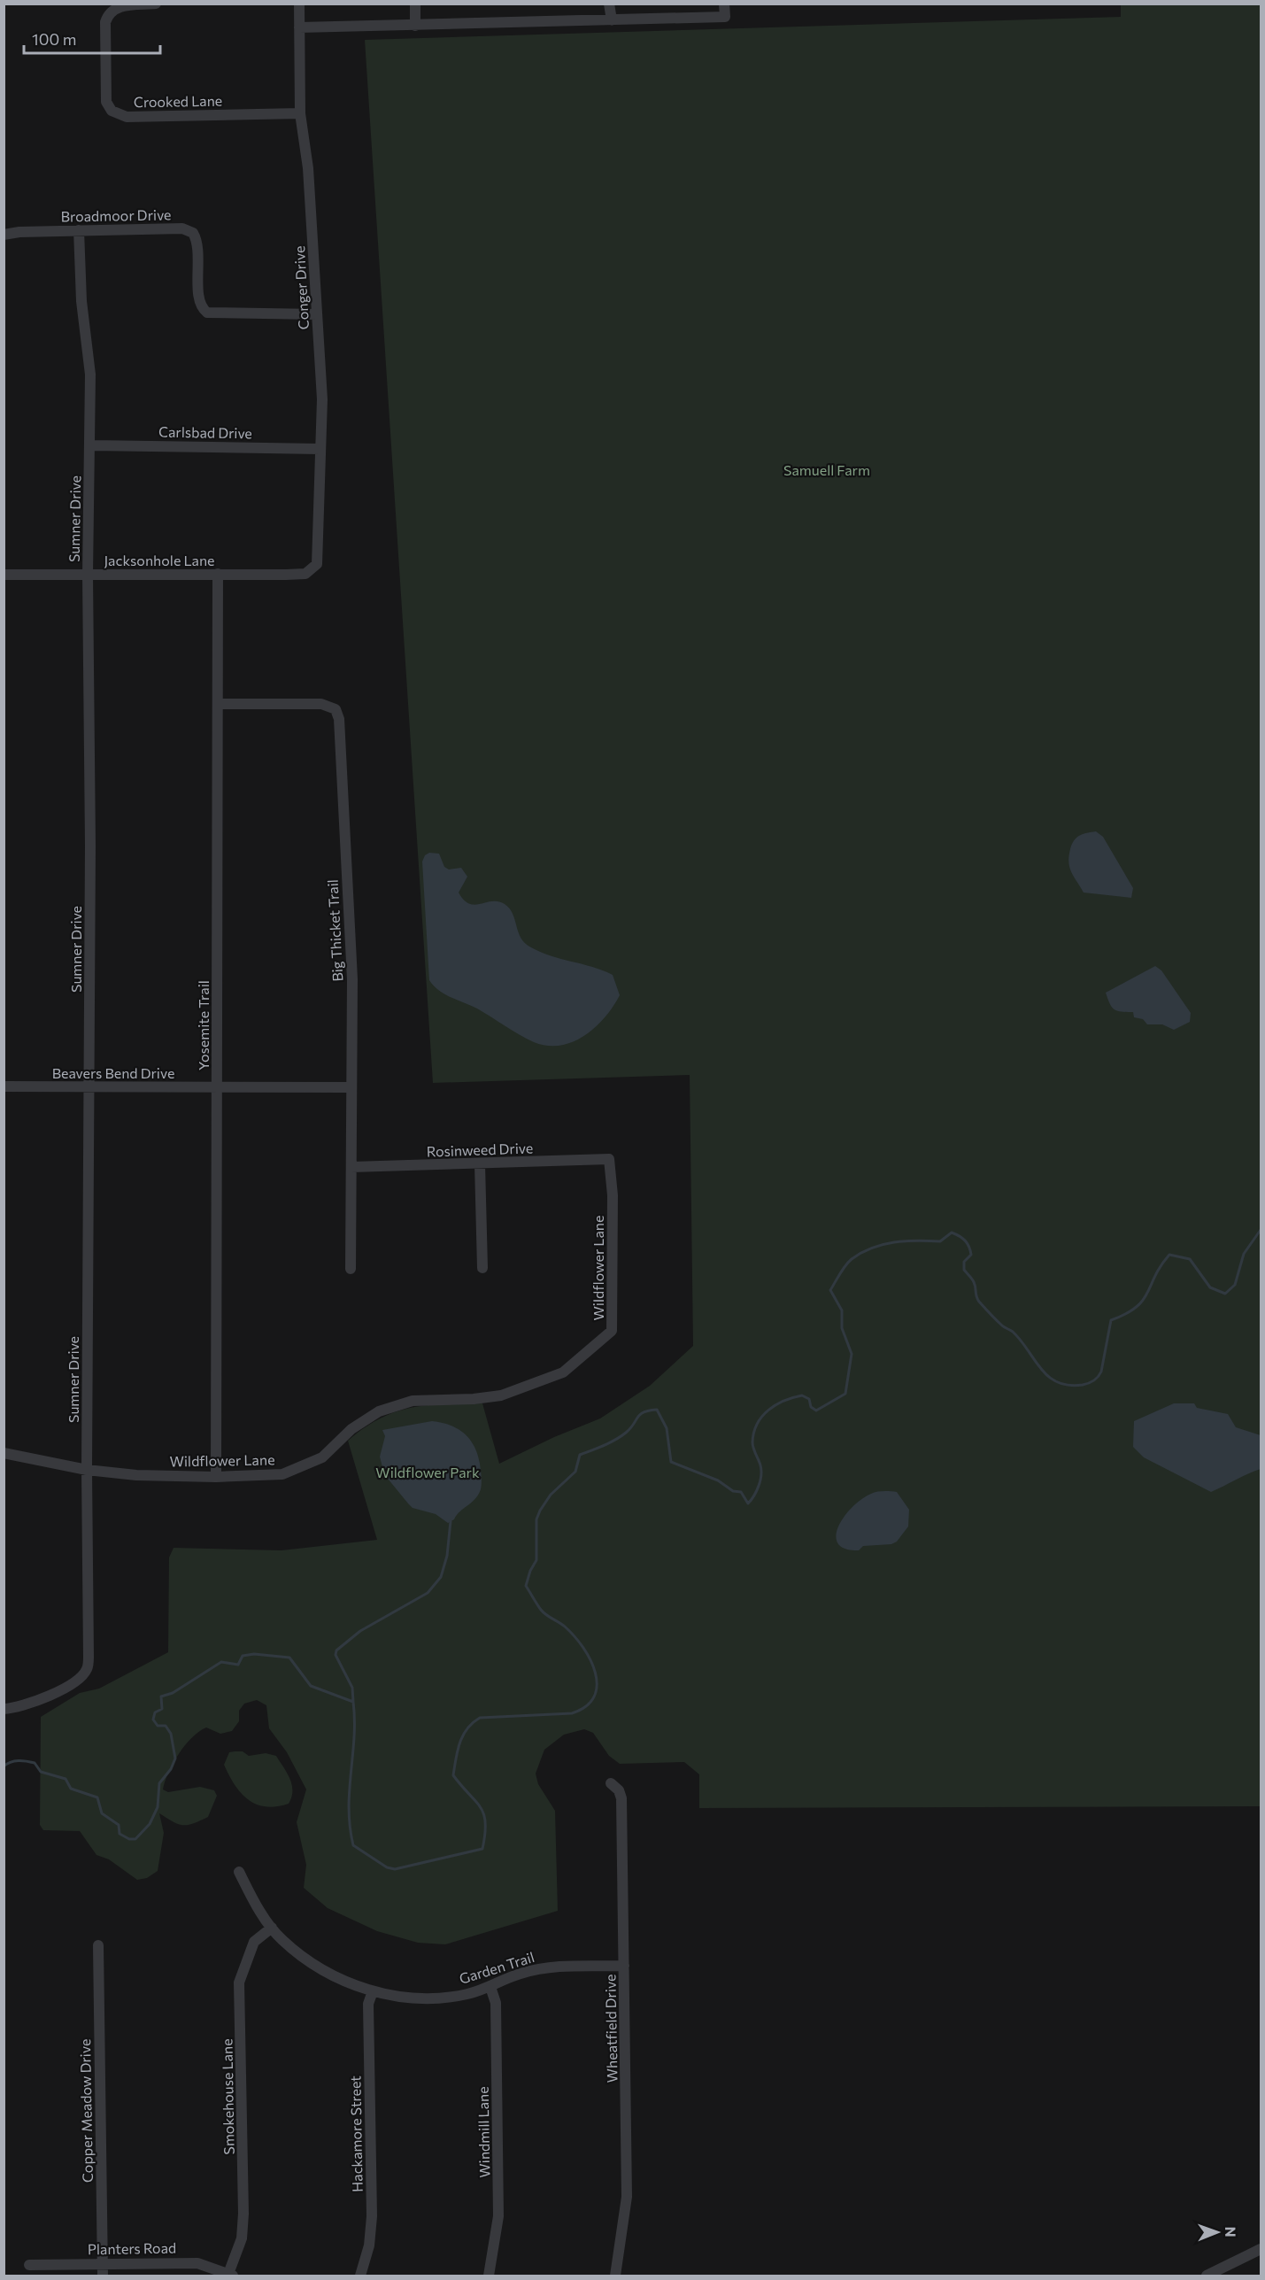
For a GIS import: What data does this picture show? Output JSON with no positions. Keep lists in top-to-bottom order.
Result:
{
  "streets": {
    "street": [
      "Crooked Lane",
      "Broadmoor Drive",
      "Conger Drive",
      "Carlsbad Drive",
      "Sumner Drive",
      "Jacksonhole Lane",
      "Big Thicket Trail",
      "Yosemite Trail",
      "Beavers Bend Drive",
      "Rosinweed Drive",
      "Wildflower Lane",
      "Garden Trail",
      "Wheatfield Drive",
      "Smokehouse Lane",
      "Copper Meadow Drive",
      "Windmill Lane",
      "Hackamore Street",
      "Planters Road"
    ]
  },
  "crossings": [
    ["Crooked Lane", "Conger Drive"],
    ["Broadmoor Drive", "Conger Drive"],
    ["Broadmoor Drive", "Sumner Drive"],
    ["Conger Drive", "Carlsbad Drive"],
    ["Conger Drive", "Jacksonhole Lane"],
    ["Carlsbad Drive", "Sumner Drive"],
    ["Sumner Drive", "Jacksonhole Lane"],
    ["Sumner Drive", "Beavers Bend Drive"],
    ["Sumner Drive", "Wildflower Lane"],
    ["Jacksonhole Lane", "Yosemite Trail"],
    ["Big Thicket Trail", "Yosemite Trail"],
    ["Big Thicket Trail", "Beavers Bend Drive"],
    ["Big Thicket Trail", "Rosinweed Drive"],
    ["Yosemite Trail", "Beavers Bend Drive"],
    ["Yosemite Trail", "Wildflower Lane"],
    ["Rosinweed Drive", "Wildflower Lane"],
    ["Garden Trail", "Wheatfield Drive"],
    ["Garden Trail", "Smokehouse Lane"],
    ["Garden Trail", "Windmill Lane"],
    ["Garden Trail", "Hackamore Street"],
    ["Smokehouse Lane", "Planters Road"],
    ["Copper Meadow Drive", "Planters Road"]
  ],
  "parks": ["Samuell Farm", "Wildflower Park"],
  "scale_bar": "100 m",
  "north": "right"
}
